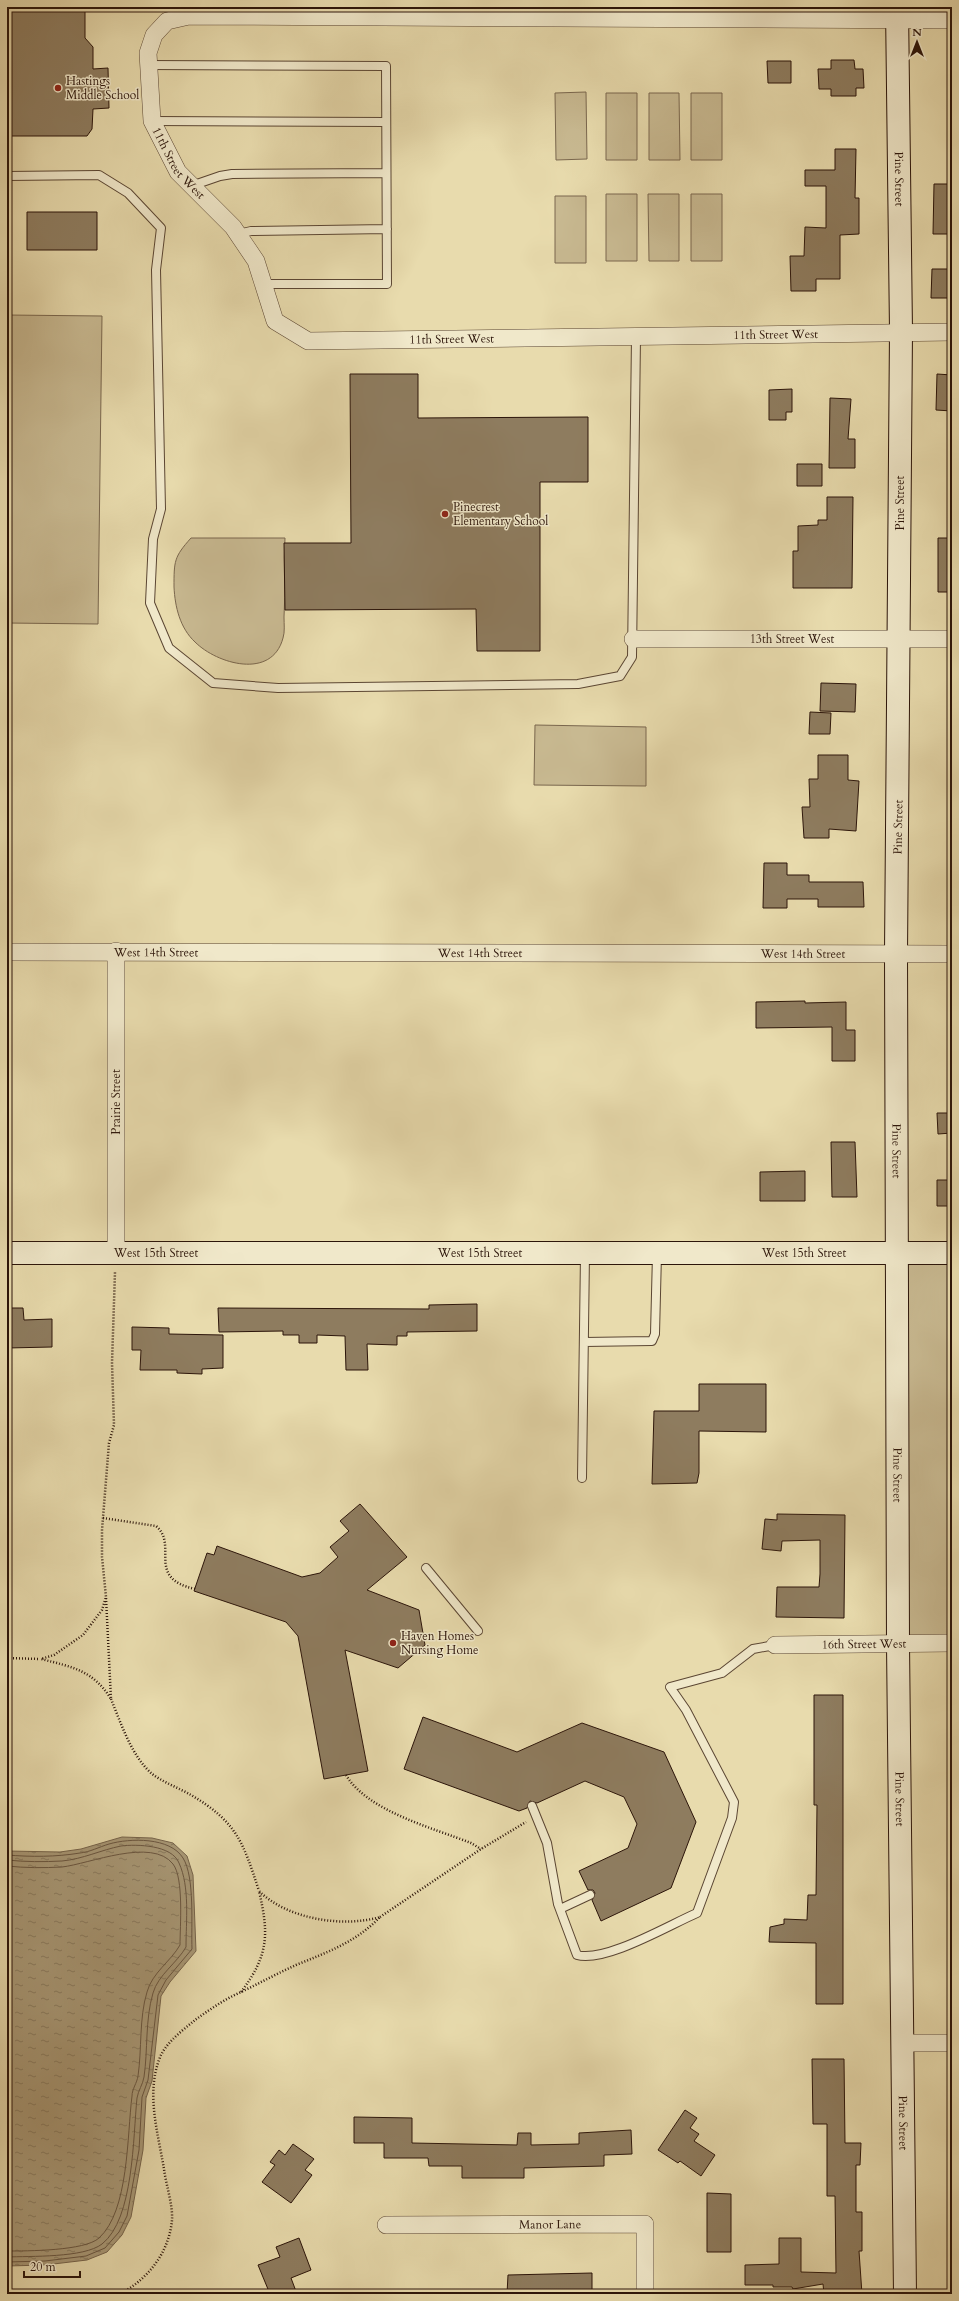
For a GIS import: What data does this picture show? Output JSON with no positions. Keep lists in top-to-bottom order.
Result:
{
  "streets": {
    "street": [
      "11th Street West",
      "Pine Street",
      "13th Street West",
      "West 14th Street",
      "Prairie Street",
      "West 15th Street",
      "16th Street West",
      "Manor Lane"
    ]
  },
  "crossings": [
    ["11th Street West", "Pine Street"],
    ["Pine Street", "13th Street West"],
    ["Pine Street", "West 14th Street"],
    ["Pine Street", "West 15th Street"],
    ["Pine Street", "16th Street West"],
    ["West 14th Street", "Prairie Street"],
    ["Prairie Street", "West 15th Street"]
  ],
  "places": ["Hastings Middle School", "Pinecrest Elementary School", "Haven Homes Nursing Home"],
  "scale_bar": "20 m",
  "north": "top"
}
